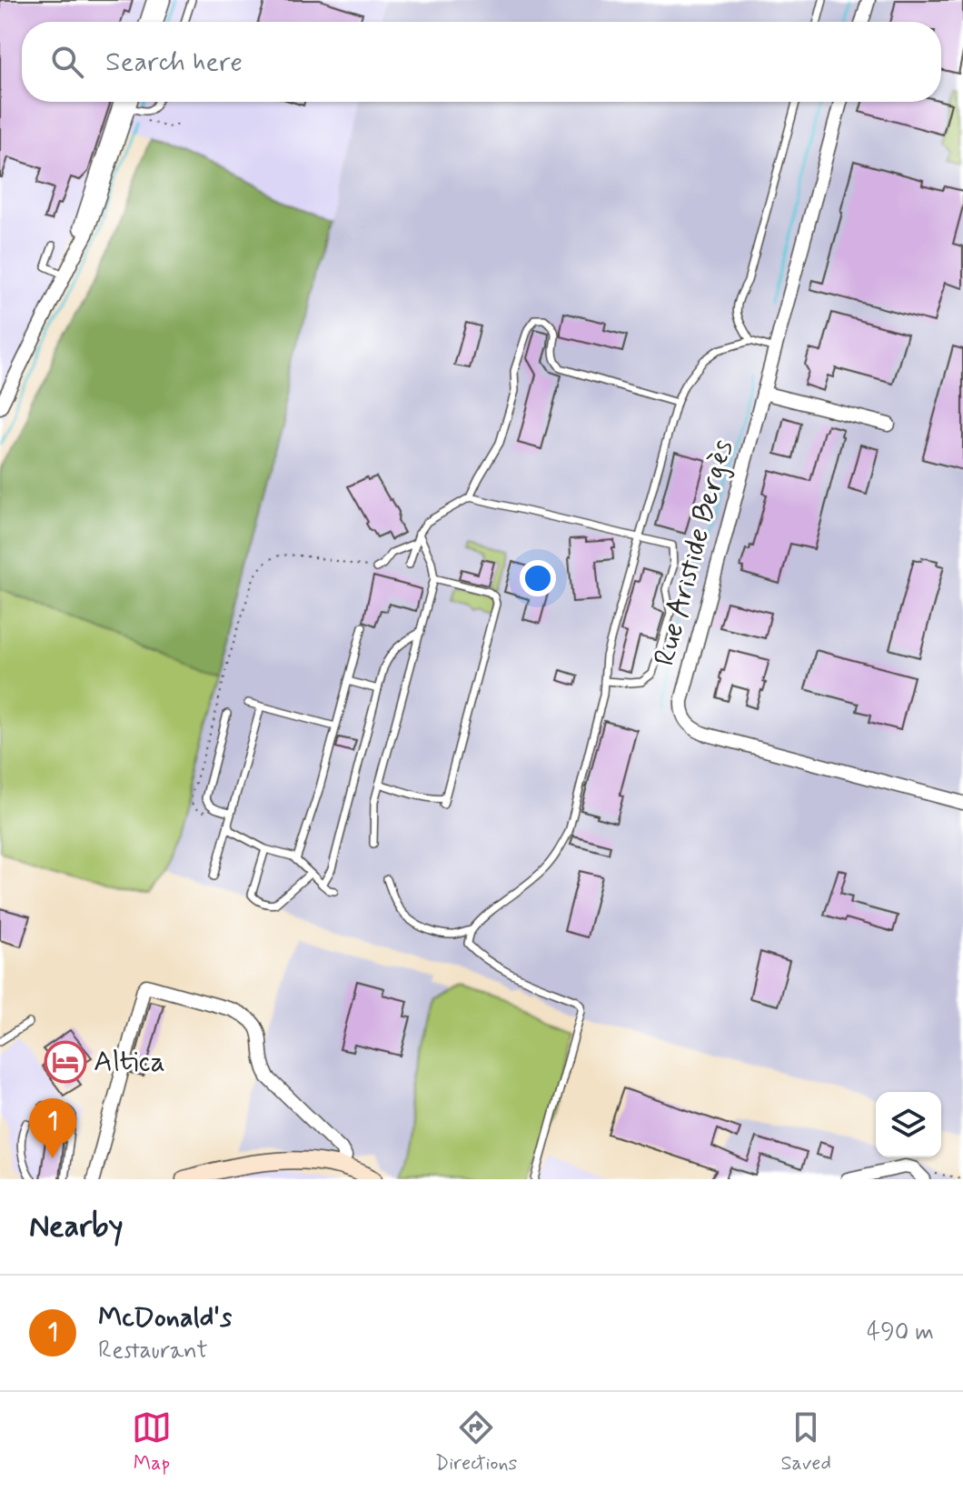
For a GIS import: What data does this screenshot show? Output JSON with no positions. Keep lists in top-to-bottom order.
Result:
{
  "streets": {
    "street": ["Rue Aristide Bergès"]
  },
  "places": {
    "hotel": ["Altica"]
  },
  "page": {
    "search": "Search here",
    "pins": "1",
    "heading": "Nearby",
    "list": [
      {
        "mark": "1",
        "name": "McDonald's",
        "note": "Restaurant",
        "value": "490 m"
      }
    ],
    "nav": ["Map", "Directions", "Saved"]
  }
}
